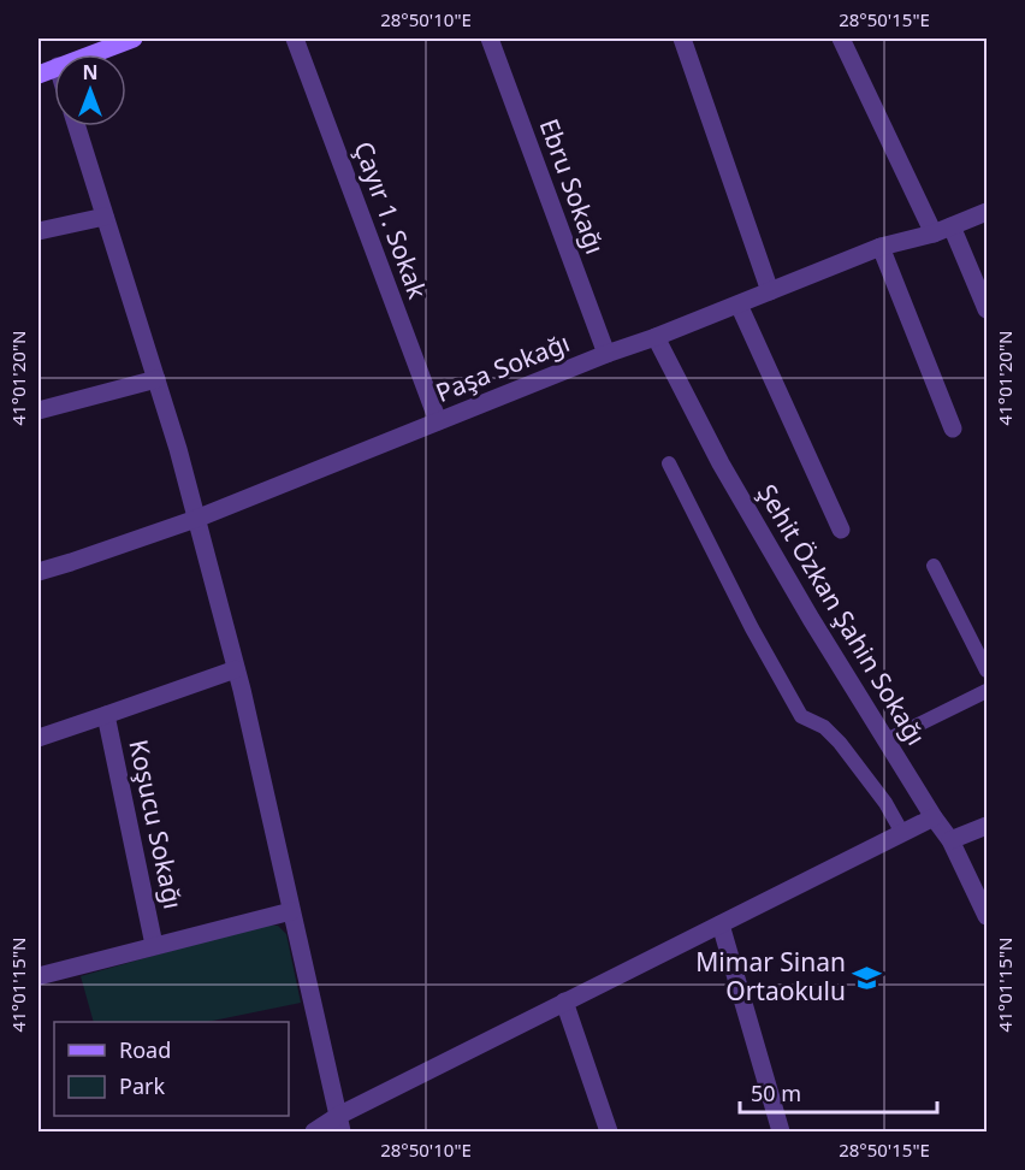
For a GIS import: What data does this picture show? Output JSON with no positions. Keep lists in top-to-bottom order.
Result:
{
  "streets": {
    "street": [
      "Ebru Sokağı",
      "Çayır 1. Sokak",
      "Paşa Sokağı",
      "Şehit Özkan Şahin Sokağı",
      "Koşucu Sokağı"
    ]
  },
  "crossings": [
    ["Ebru Sokağı", "Paşa Sokağı"],
    ["Çayır 1. Sokak", "Paşa Sokağı"],
    ["Paşa Sokağı", "Şehit Özkan Şahin Sokağı"]
  ],
  "places": {
    "school or university": ["Mimar Sinan Ortaokulu"]
  },
  "legend": ["Road", "Park"],
  "scale_bar": "50 m",
  "north": "top",
  "coordinates": [
    "28°50'10\"E",
    "28°50'15\"E",
    "41°01'20\"N",
    "41°01'15\"N"
  ]
}
